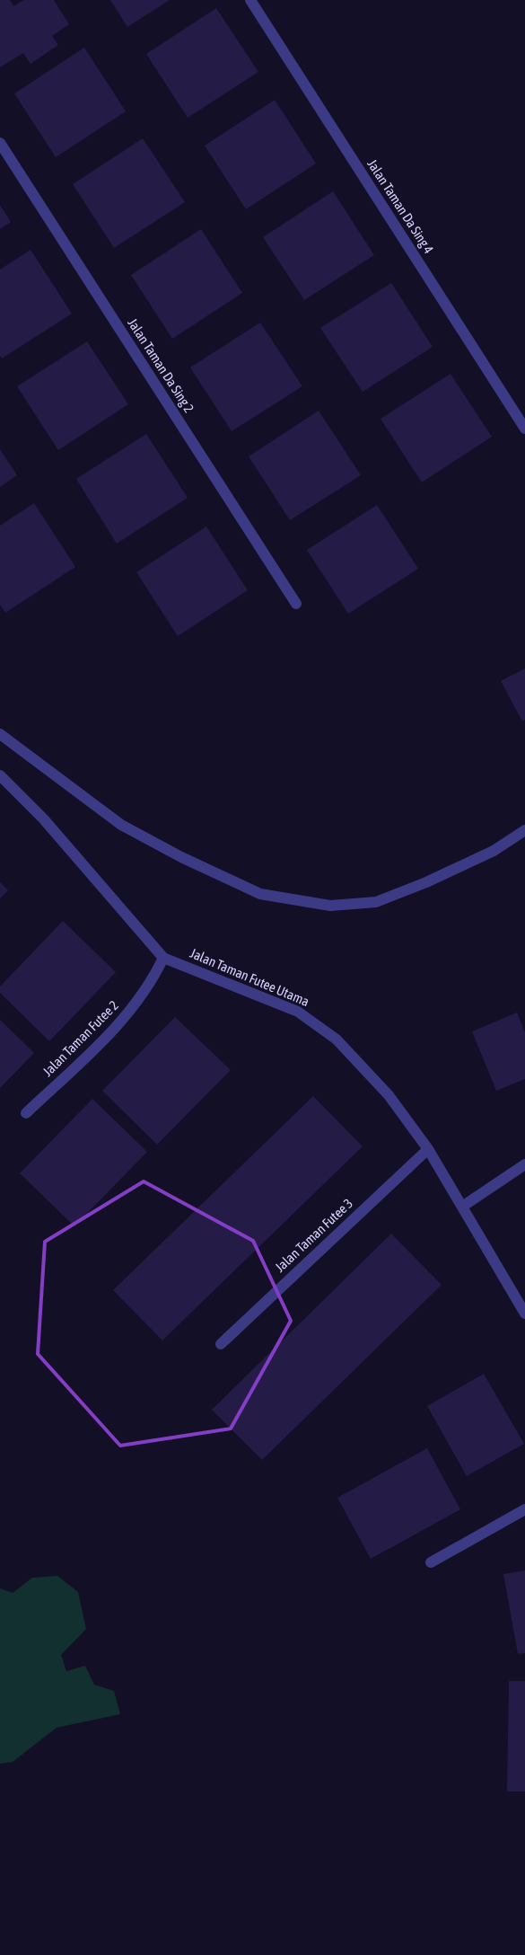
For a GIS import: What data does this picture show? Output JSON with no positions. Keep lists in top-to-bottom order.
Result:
{
  "streets": {
    "street": [
      "Jalan Taman Da Sing 4",
      "Jalan Taman Da Sing 2",
      "Jalan Taman Futee Utama",
      "Jalan Taman Futee 2",
      "Jalan Taman Futee 3"
    ]
  },
  "crossings": [
    ["Jalan Taman Futee Utama", "Jalan Taman Futee 2"],
    ["Jalan Taman Futee Utama", "Jalan Taman Futee 3"]
  ]
}
